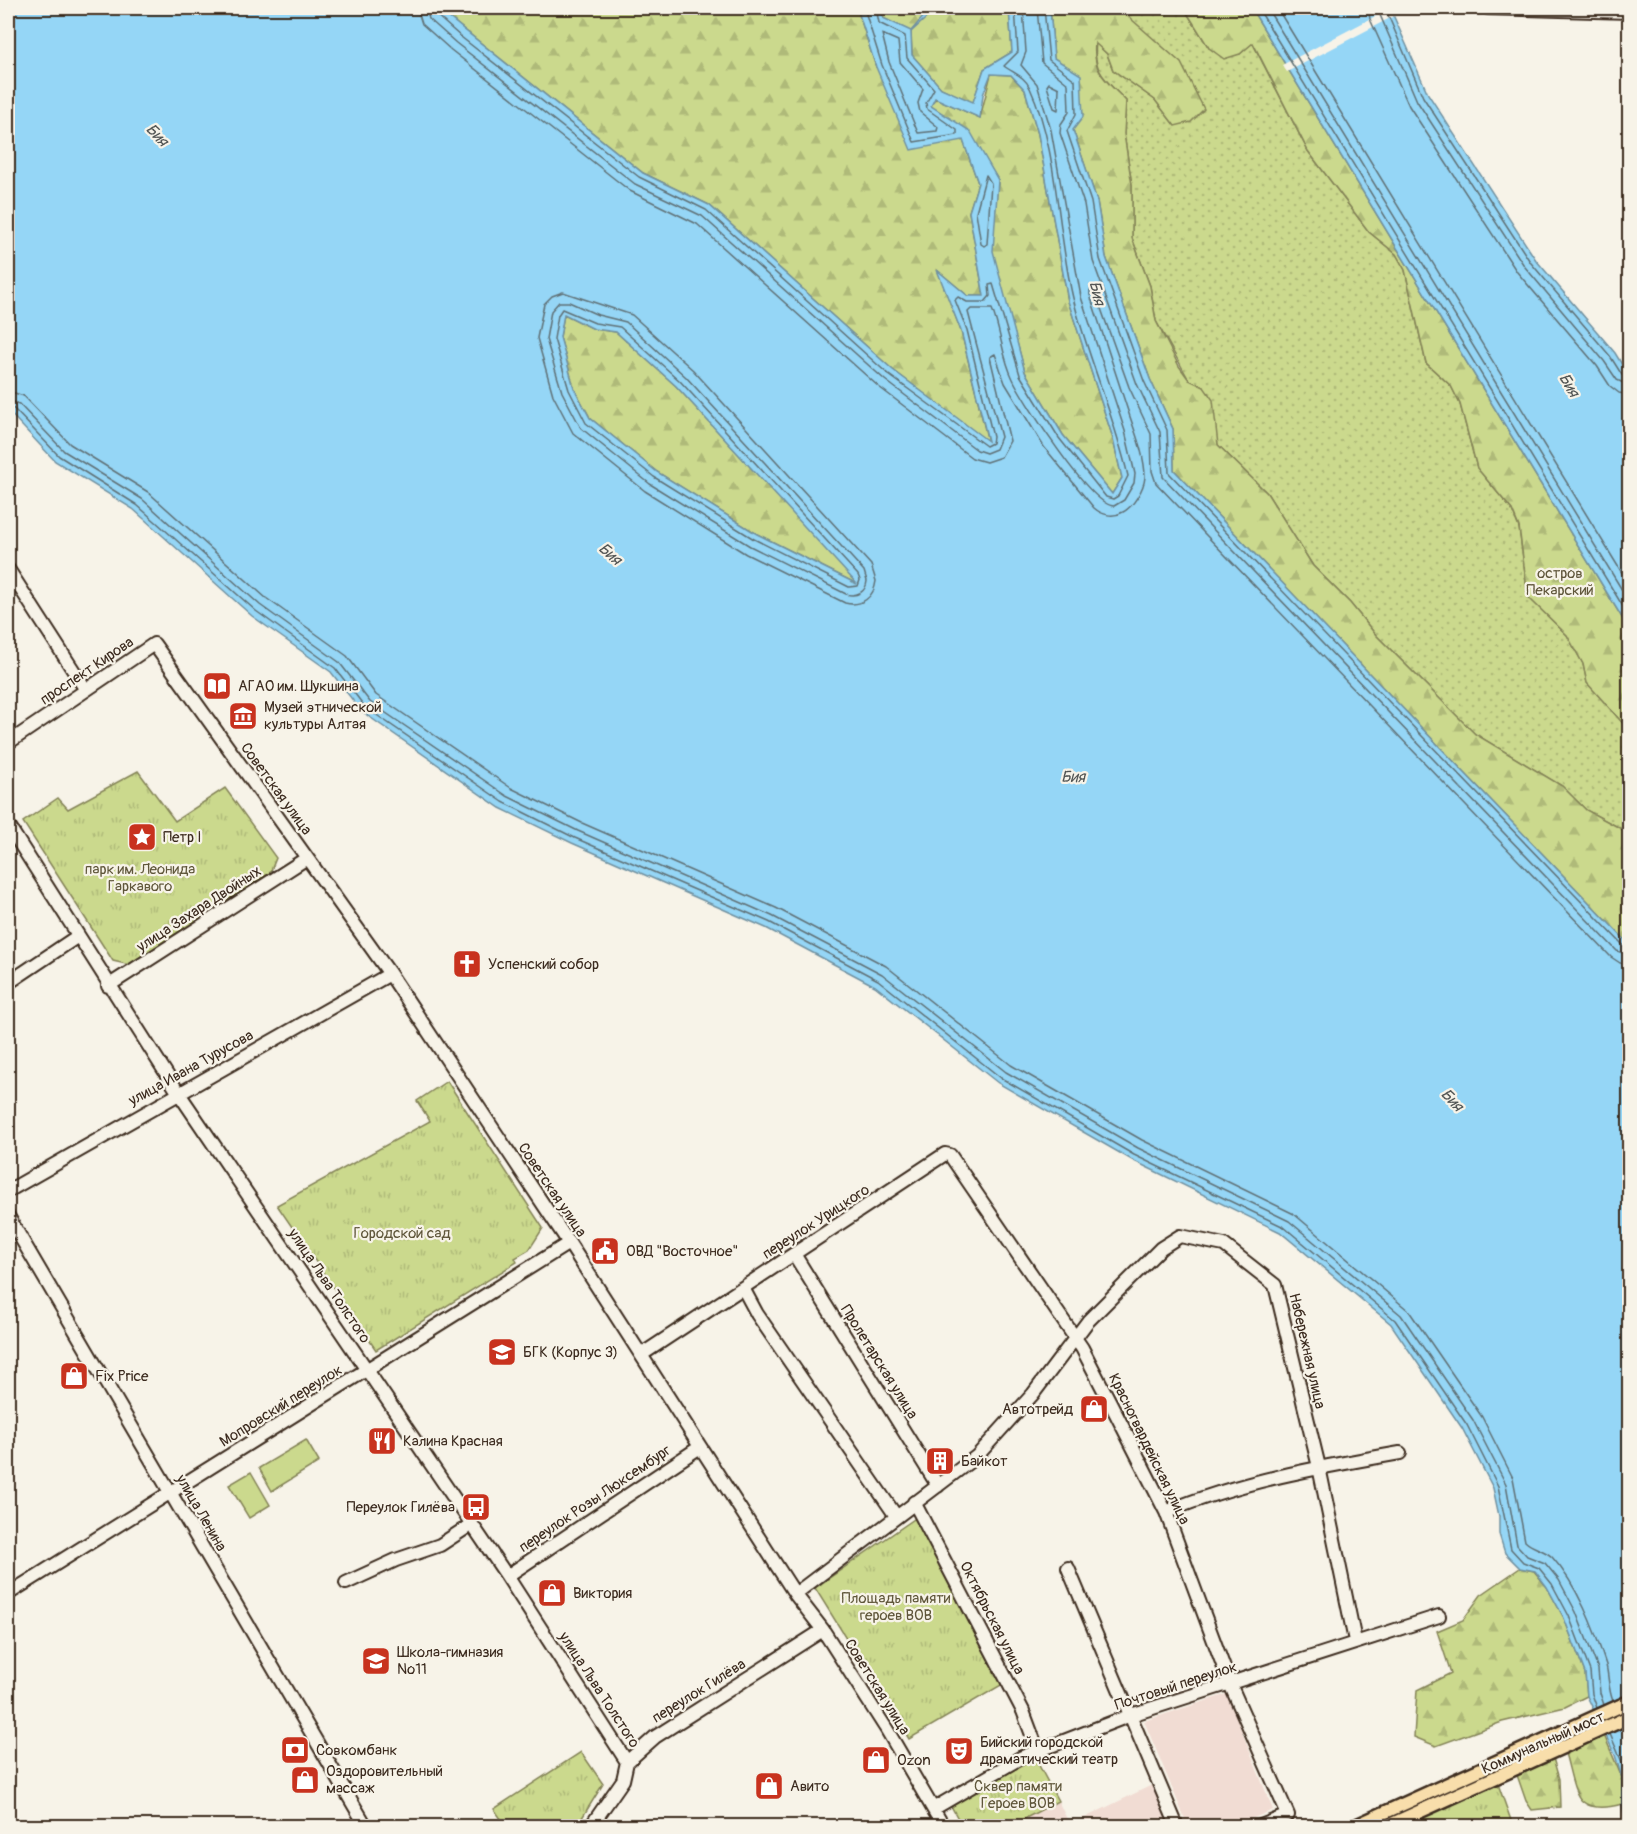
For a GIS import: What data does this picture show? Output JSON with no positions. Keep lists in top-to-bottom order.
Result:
{
  "streets": {
    "main road": ["Коммунальный мост"],
    "street": [
      "проспект Кирова",
      "Советская улица",
      "улица Захара Двойных",
      "улица Ивана Турусова",
      "переулок Урицкого",
      "улица Льва Толстого",
      "Набережная улица",
      "Пролетарская улица",
      "Мопровский переулок",
      "Красногвардейская улица",
      "переулок Розы Люксембург",
      "улица Ленина",
      "Октябрьская улица",
      "Почтовый переулок",
      "переулок Гилёва"
    ]
  },
  "crossings": [
    ["проспект Кирова", "Советская улица"],
    ["Советская улица", "улица Захара Двойных"],
    ["Советская улица", "улица Ивана Турусова"],
    ["Советская улица", "переулок Урицкого"],
    ["Советская улица", "Мопровский переулок"],
    ["Советская улица", "переулок Розы Люксембург"],
    ["Советская улица", "Почтовый переулок"],
    ["Советская улица", "переулок Гилёва"],
    ["улица Захара Двойных", "улица Льва Толстого"],
    ["улица Ивана Турусова", "улица Льва Толстого"],
    ["переулок Урицкого", "Пролетарская улица"],
    ["переулок Урицкого", "Красногвардейская улица"],
    ["улица Льва Толстого", "Мопровский переулок"],
    ["улица Льва Толстого", "переулок Розы Люксембург"],
    ["улица Льва Толстого", "переулок Гилёва"],
    ["Набережная улица", "Красногвардейская улица"],
    ["Набережная улица", "Почтовый переулок"],
    ["Мопровский переулок", "улица Ленина"],
    ["Красногвардейская улица", "Почтовый переулок"],
    ["Октябрьская улица", "Почтовый переулок"]
  ],
  "water": ["Бия"],
  "parks": [
    "остров Пекарский",
    "парк им. Леонида Гаркавого",
    "Городской сад",
    "Площадь памяти героев ВОВ",
    "Сквер памяти Героев ВОВ"
  ],
  "places": {
    "library": ["АГАО им. Шукшина"],
    "museum": ["Музей этнической культуры Алтая"],
    "place": ["Петр I"],
    "church": ["Успенский собор"],
    "public building": ["ОВД \"Восточное\""],
    "school or university": ["БГК (Корпус 3)", "Школа-гимназия №11"],
    "shop": [
      "Fix Price",
      "Автотрейд",
      "Виктория",
      "Ozon",
      "Оздоровительный массаж",
      "Авито"
    ],
    "restaurant": ["Калина Красная"],
    "building": ["Байкот"],
    "bus stop": ["Переулок Гилёва"],
    "bank": ["Совкомбанк"],
    "theatre": ["Бийский городской драматический театр"]
  }
}
